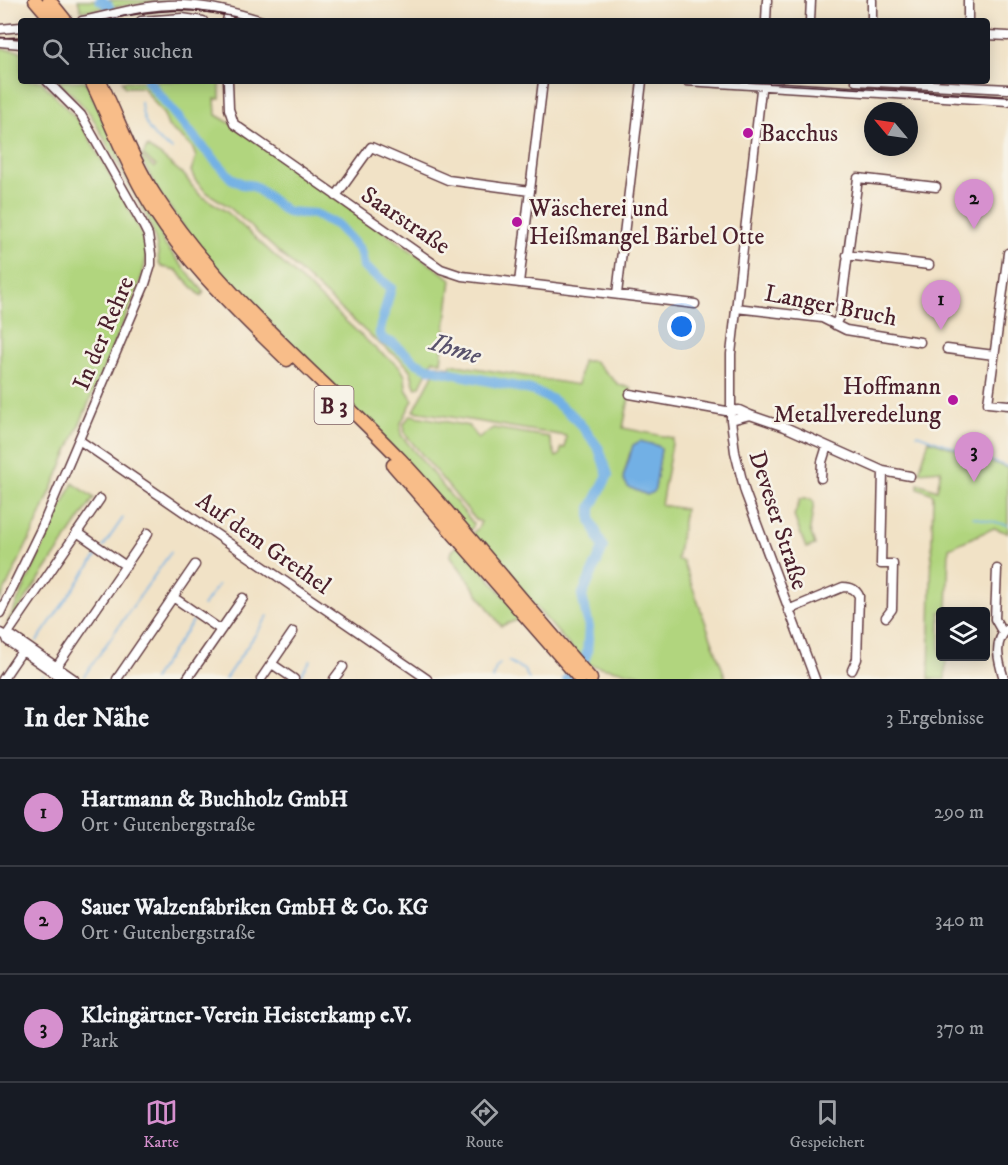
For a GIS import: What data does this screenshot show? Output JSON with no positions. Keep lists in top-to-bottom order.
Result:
{
  "streets": {
    "highway": ["B 3"],
    "street": [
      "Saarstraße",
      "Langer Bruch",
      "In der Rehre",
      "Deveser Straße",
      "Auf dem Grethel"
    ]
  },
  "crossings": [
    ["Langer Bruch", "Deveser Straße"],
    ["In der Rehre", "Auf dem Grethel"]
  ],
  "water": ["Ihme"],
  "places": ["Bacchus", "Wäscherei und Heißmangel Bärbel Otte", "Hoffmann Metallveredelung"],
  "north": "top left",
  "page": {
    "search": "Hier suchen",
    "pins": ["2", "1", "3"],
    "heading": ["In der Nähe", "3 Ergebnisse"],
    "list": [
      {
        "mark": "1",
        "name": "Hartmann & Buchholz GmbH",
        "note": "Ort · Gutenbergstraße",
        "value": "290 m"
      },
      {
        "mark": "2",
        "name": "Sauer Walzenfabriken GmbH & Co. KG",
        "note": "Ort · Gutenbergstraße",
        "value": "340 m"
      },
      {
        "mark": "3",
        "name": "Kleingärtner-Verein Heisterkamp e.V.",
        "note": "Park",
        "value": "370 m"
      }
    ],
    "nav": ["Karte", "Route", "Gespeichert"]
  }
}
